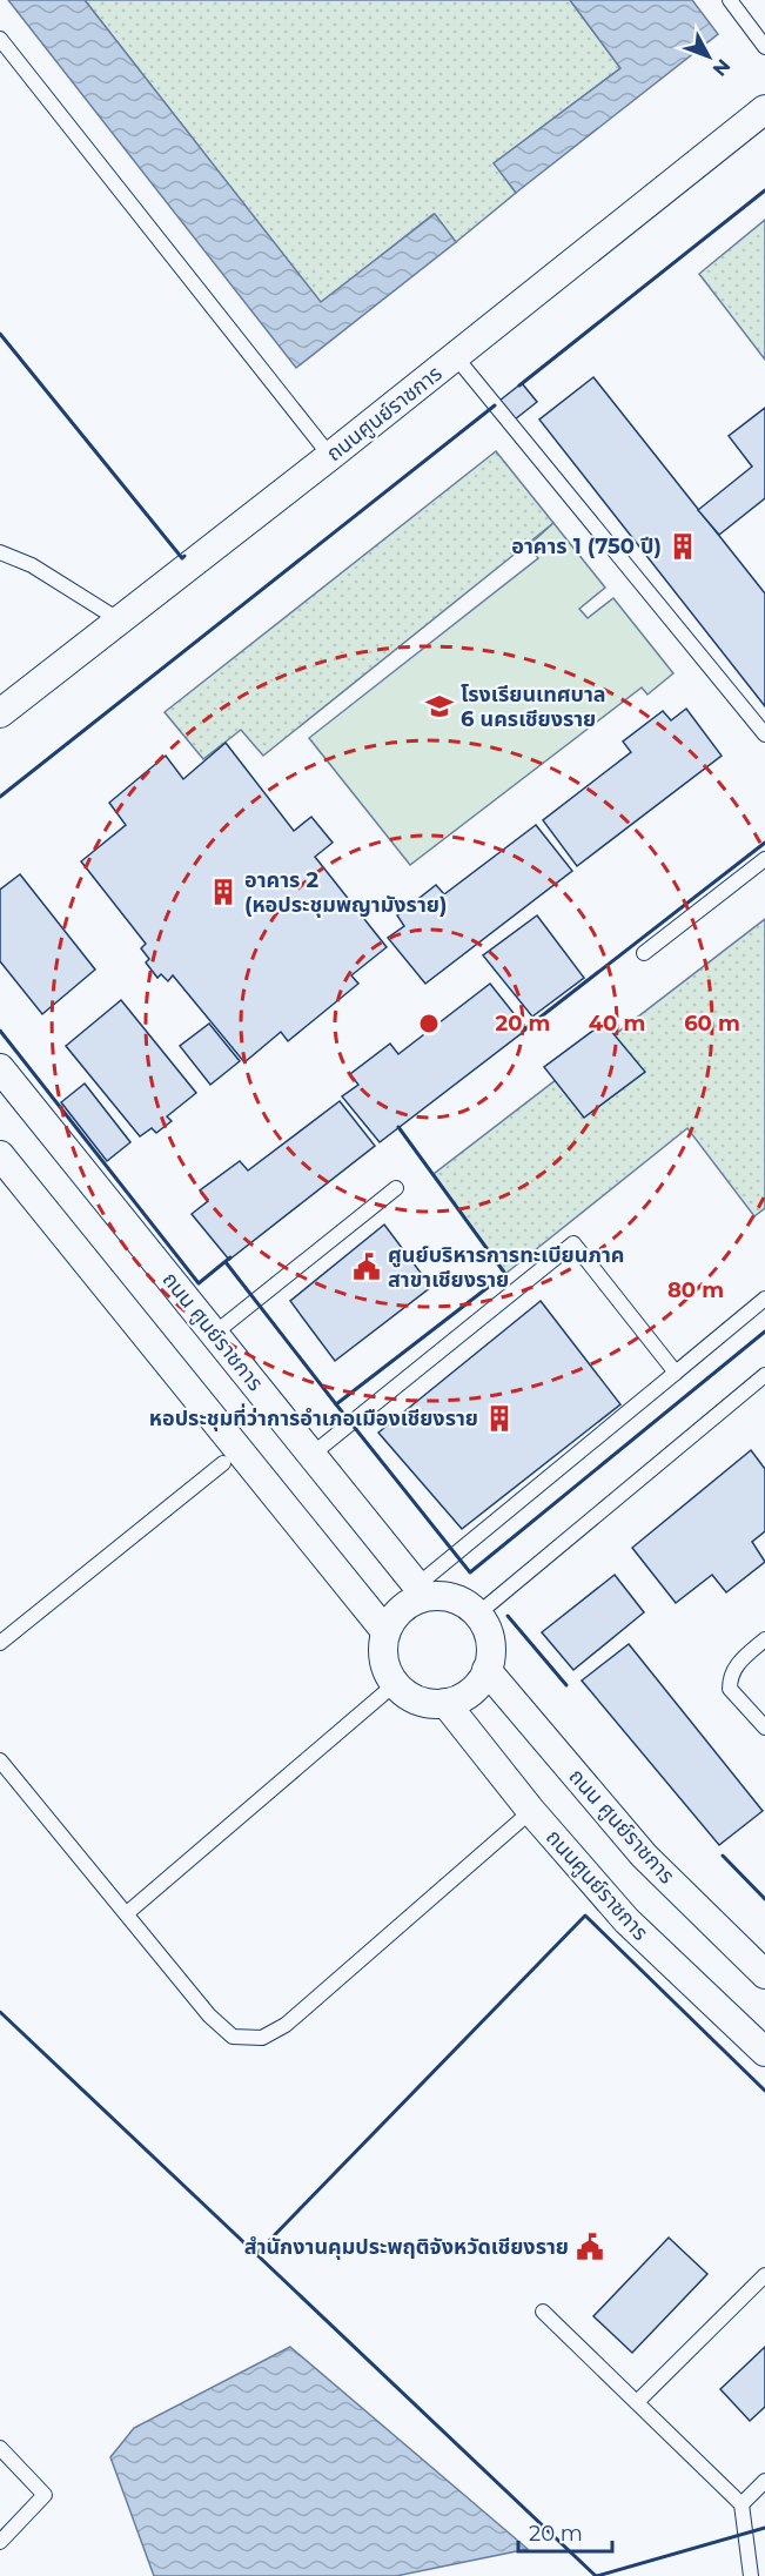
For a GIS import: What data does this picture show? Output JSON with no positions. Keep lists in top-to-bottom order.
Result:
{
  "streets": {
    "street": ["ถนนศูนย์ราชการ", "ถนน ศูนย์ราชการ"]
  },
  "crossings": [
    ["ถนนศูนย์ราชการ", "ถนน ศูนย์ราชการ"]
  ],
  "places": {
    "building": ["อาคาร 1 (750 ปี)", "อาคาร 2 (หอประชุมพญามังราย)", "หอประชุมที่ว่าการอำเภอเมืองเชียงราย"],
    "school or university": ["โรงเรียนเทศบาล 6 นครเชียงราย"],
    "public building": ["ศูนย์บริหารการทะเบียนภาค สาขาเชียงราย", "สำนักงานคุมประพฤติจังหวัดเชียงราย"]
  },
  "scale_bar": "20 m",
  "north": "bottom right",
  "rings": [
    "20 m",
    "40 m",
    "60 m",
    "80 m"
  ]
}
